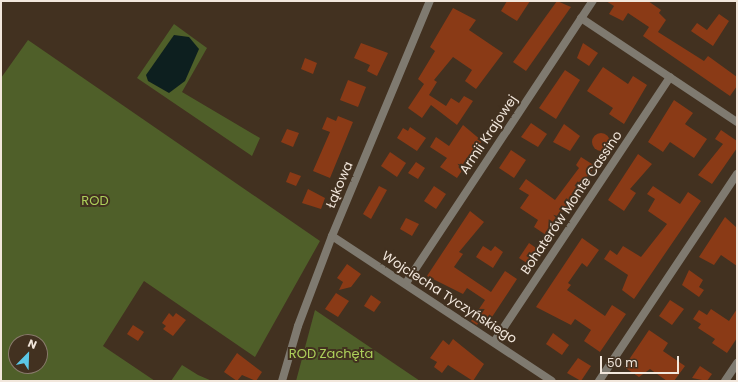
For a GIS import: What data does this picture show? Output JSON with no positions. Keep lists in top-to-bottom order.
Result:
{
  "streets": {
    "street": [
      "Armii Krajowej",
      "Łąkowa",
      "Bohaterów Monte Cassino",
      "Wojciecha Tyczyńskiego"
    ]
  },
  "crossings": [
    ["Armii Krajowej", "Wojciecha Tyczyńskiego"],
    ["Łąkowa", "Wojciecha Tyczyńskiego"],
    ["Bohaterów Monte Cassino", "Wojciecha Tyczyńskiego"]
  ],
  "parks": ["ROD", "ROD Zachęta"],
  "scale_bar": "50 m",
  "north": "top right"
}
